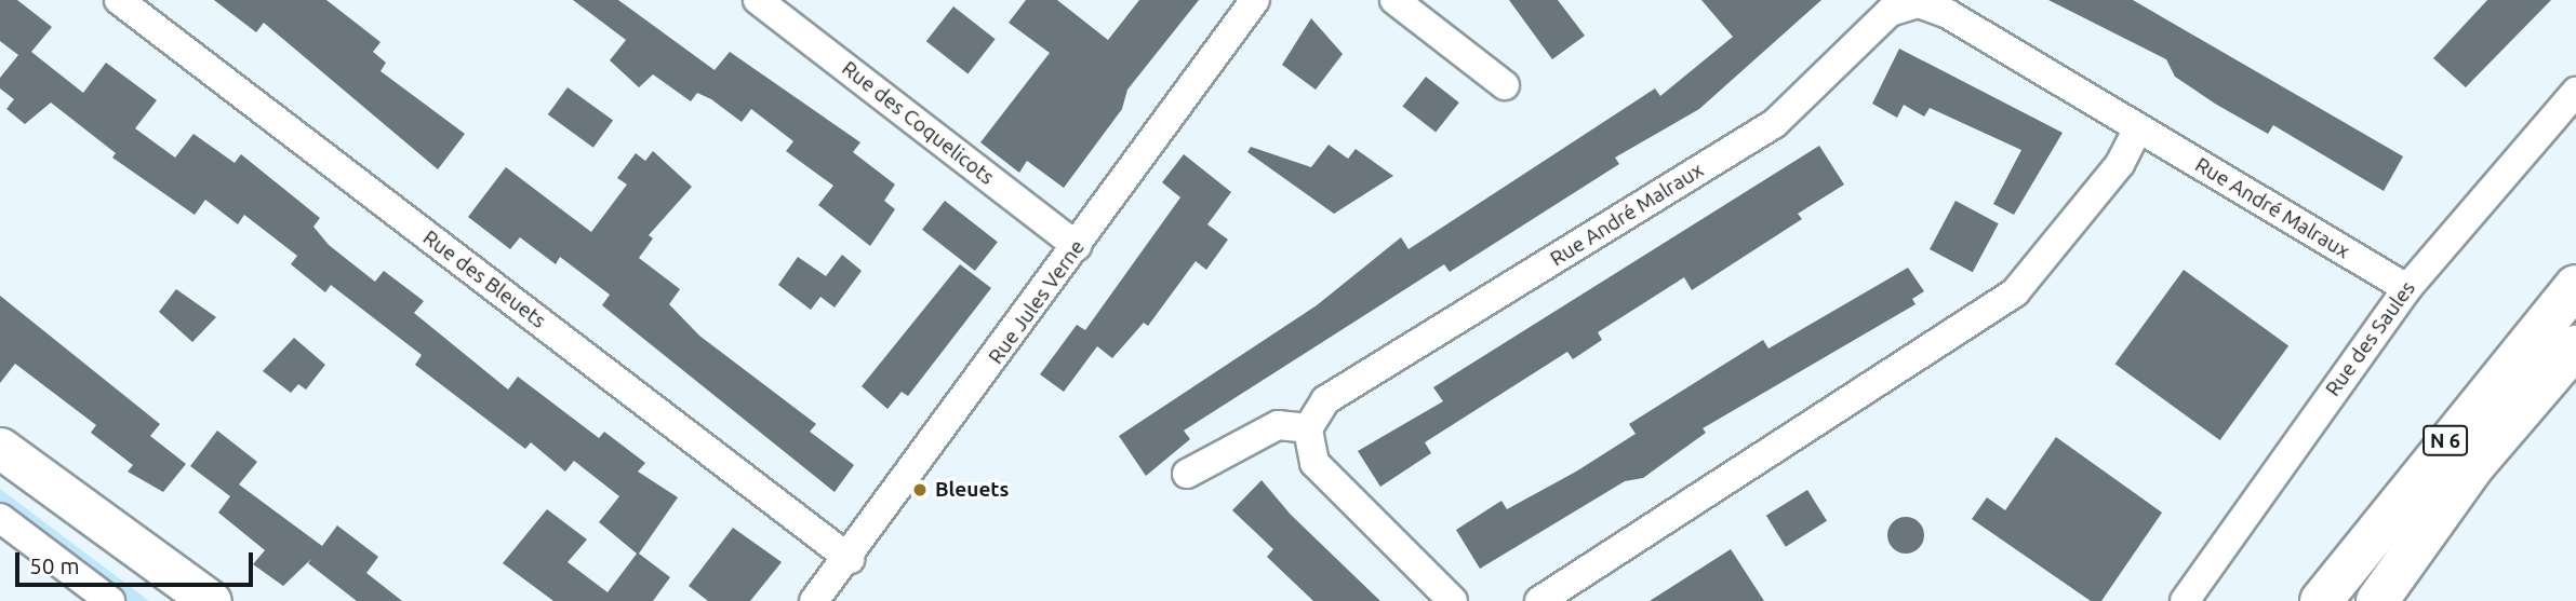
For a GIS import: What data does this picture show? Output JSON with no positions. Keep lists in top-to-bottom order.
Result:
{
  "streets": {
    "main road": ["N 6"],
    "street": [
      "Rue des Coquelicots",
      "Rue André Malraux",
      "Rue des Bleuets",
      "Rue Jules Verne",
      "Rue des Saules"
    ]
  },
  "crossings": [
    ["Rue des Coquelicots", "Rue Jules Verne"],
    ["Rue André Malraux", "Rue des Saules"],
    ["Rue des Bleuets", "Rue Jules Verne"]
  ],
  "places": ["Bleuets"],
  "scale_bar": "50 m"
}
